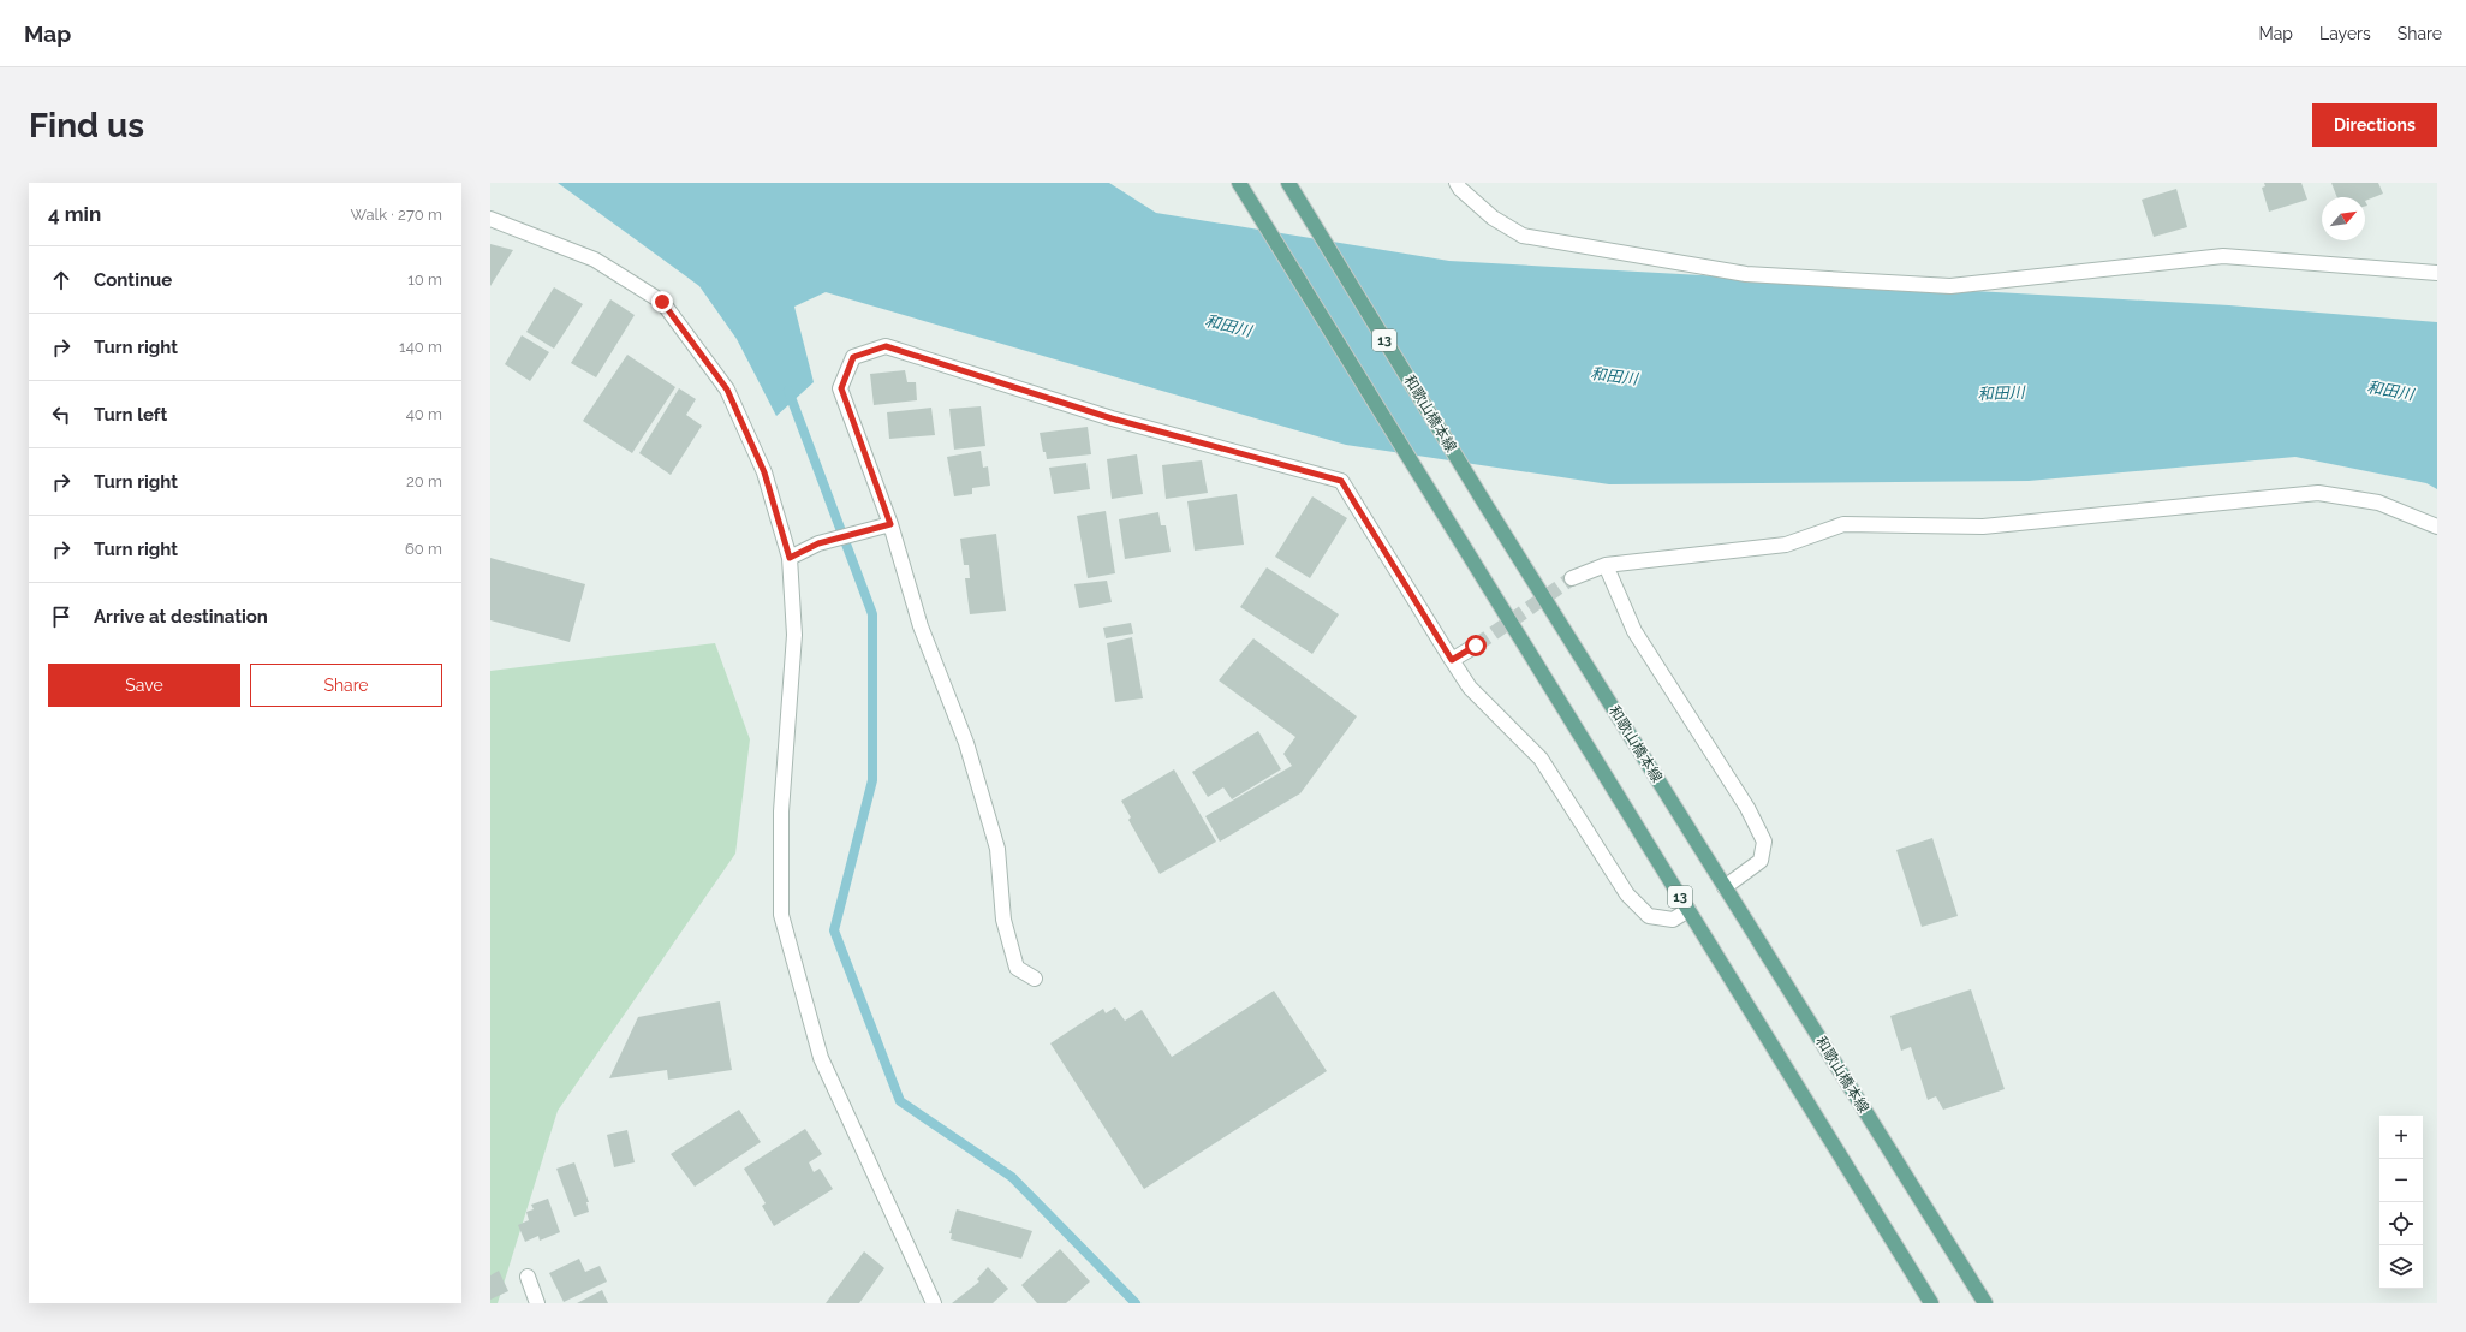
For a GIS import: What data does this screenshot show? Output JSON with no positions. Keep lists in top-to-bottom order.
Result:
{
  "streets": {
    "main road": ["13", "和歌山橋本線"]
  },
  "water": ["和田川"],
  "north": "top right",
  "page": {
    "header": "Map",
    "nav": ["Map", "Layers", "Share"],
    "buttons": [
      "Directions",
      ["Save", "Share"]
    ],
    "title": "Find us",
    "heading": ["4 min", "Walk · 270 m"],
    "list": [
      ["Continue", "10 m"],
      ["Turn right", "140 m"],
      ["Turn left", "40 m"],
      ["Turn right", "20 m"],
      ["Turn right", "60 m"],
      "Arrive at destination"
    ],
    "map_buttons": ["+", "−"]
  }
}
